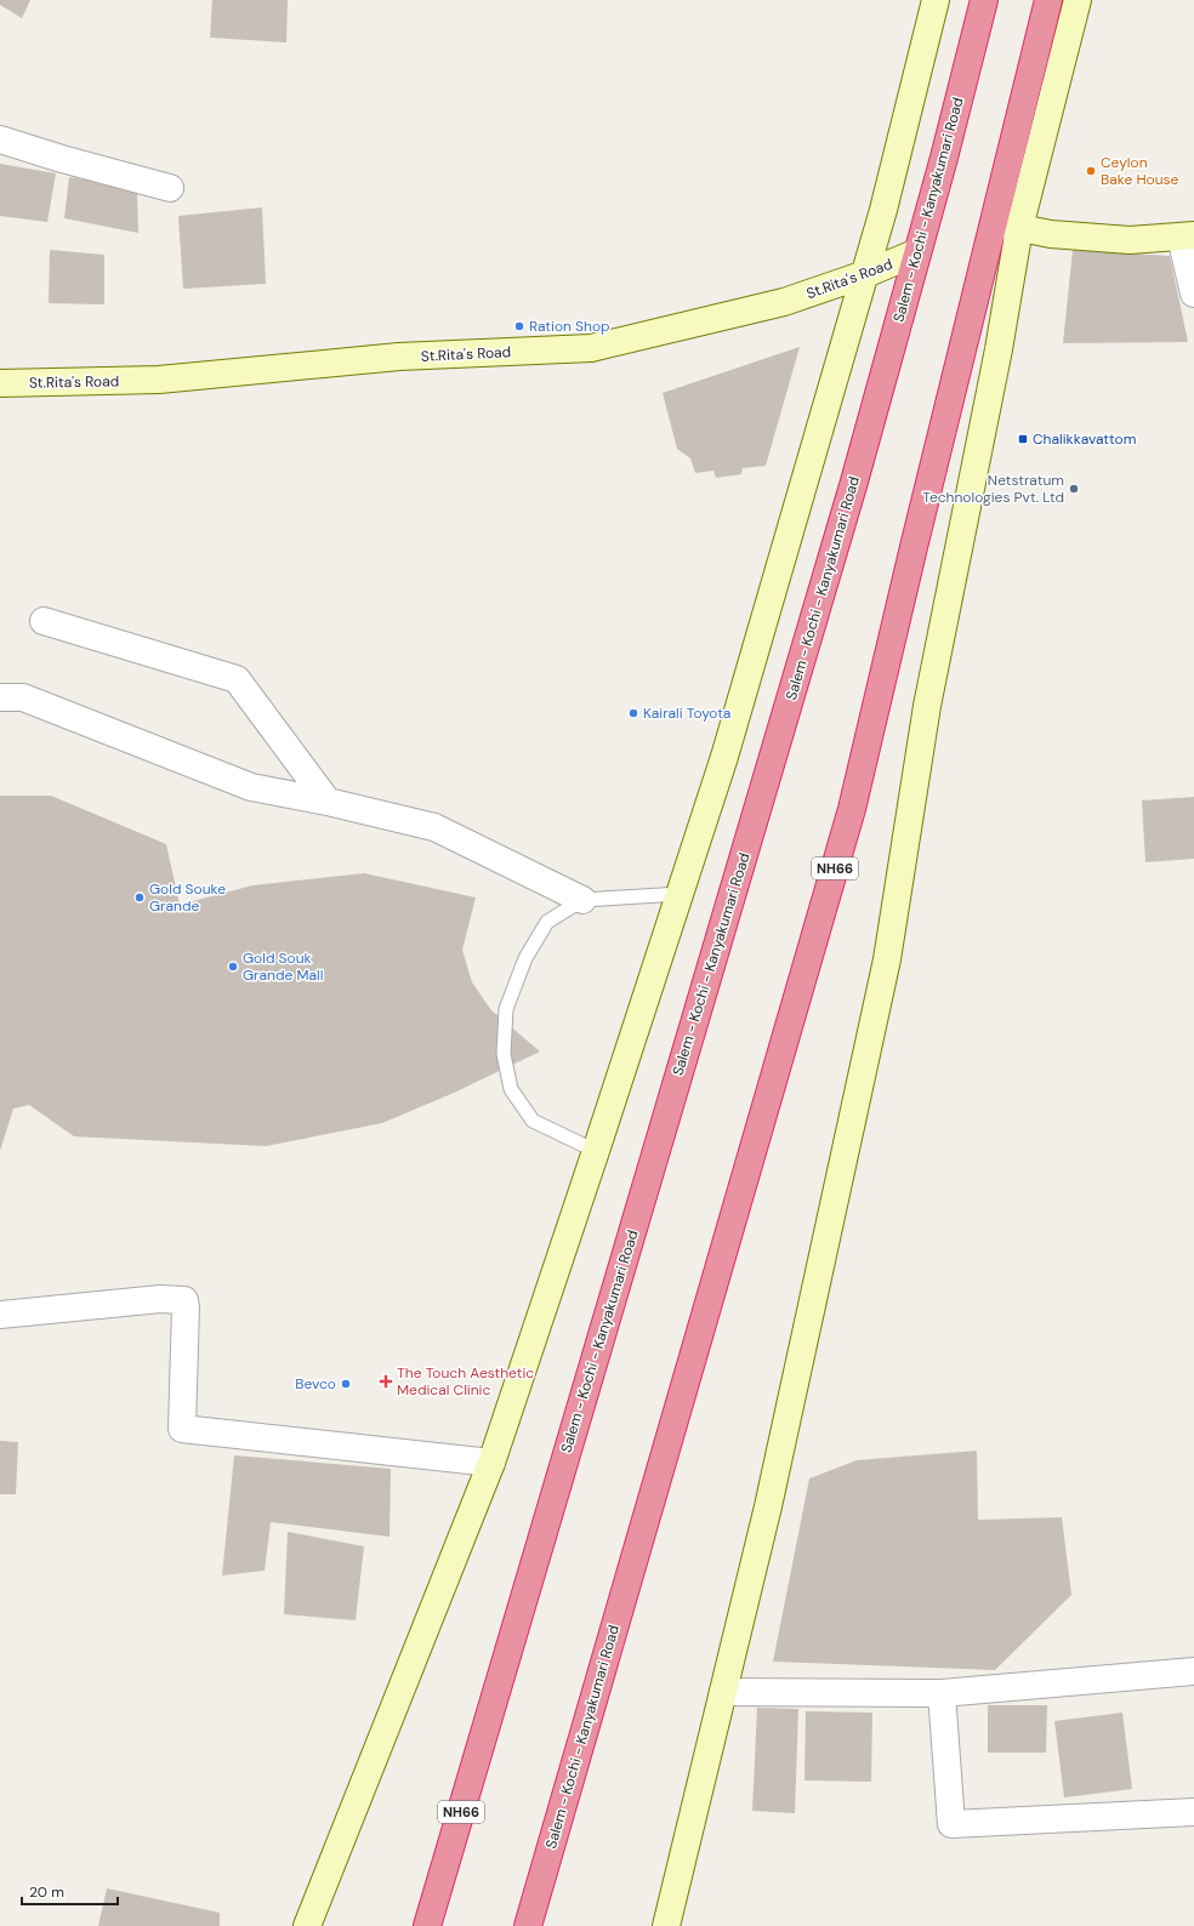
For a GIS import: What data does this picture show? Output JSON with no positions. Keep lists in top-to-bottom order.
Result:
{
  "streets": {
    "highway": ["Salem - Kochi - Kanyakumari Road", "NH66"],
    "street": ["St.Rita's Road"]
  },
  "crossings": [
    ["Salem - Kochi - Kanyakumari Road", "St.Rita's Road"]
  ],
  "places": {
    "other": [
      "Ceylon Bake House",
      "Ration Shop",
      "Netstratum Technologies Pvt. Ltd",
      "Kairali Toyota",
      "Gold Souke Grande",
      "Gold Souk Grande Mall",
      "Bevco"
    ],
    "transit": ["Chalikkavattom"],
    "health": ["The Touch Aesthetic Medical Clinic"]
  },
  "scale_bar": "20 m"
}
